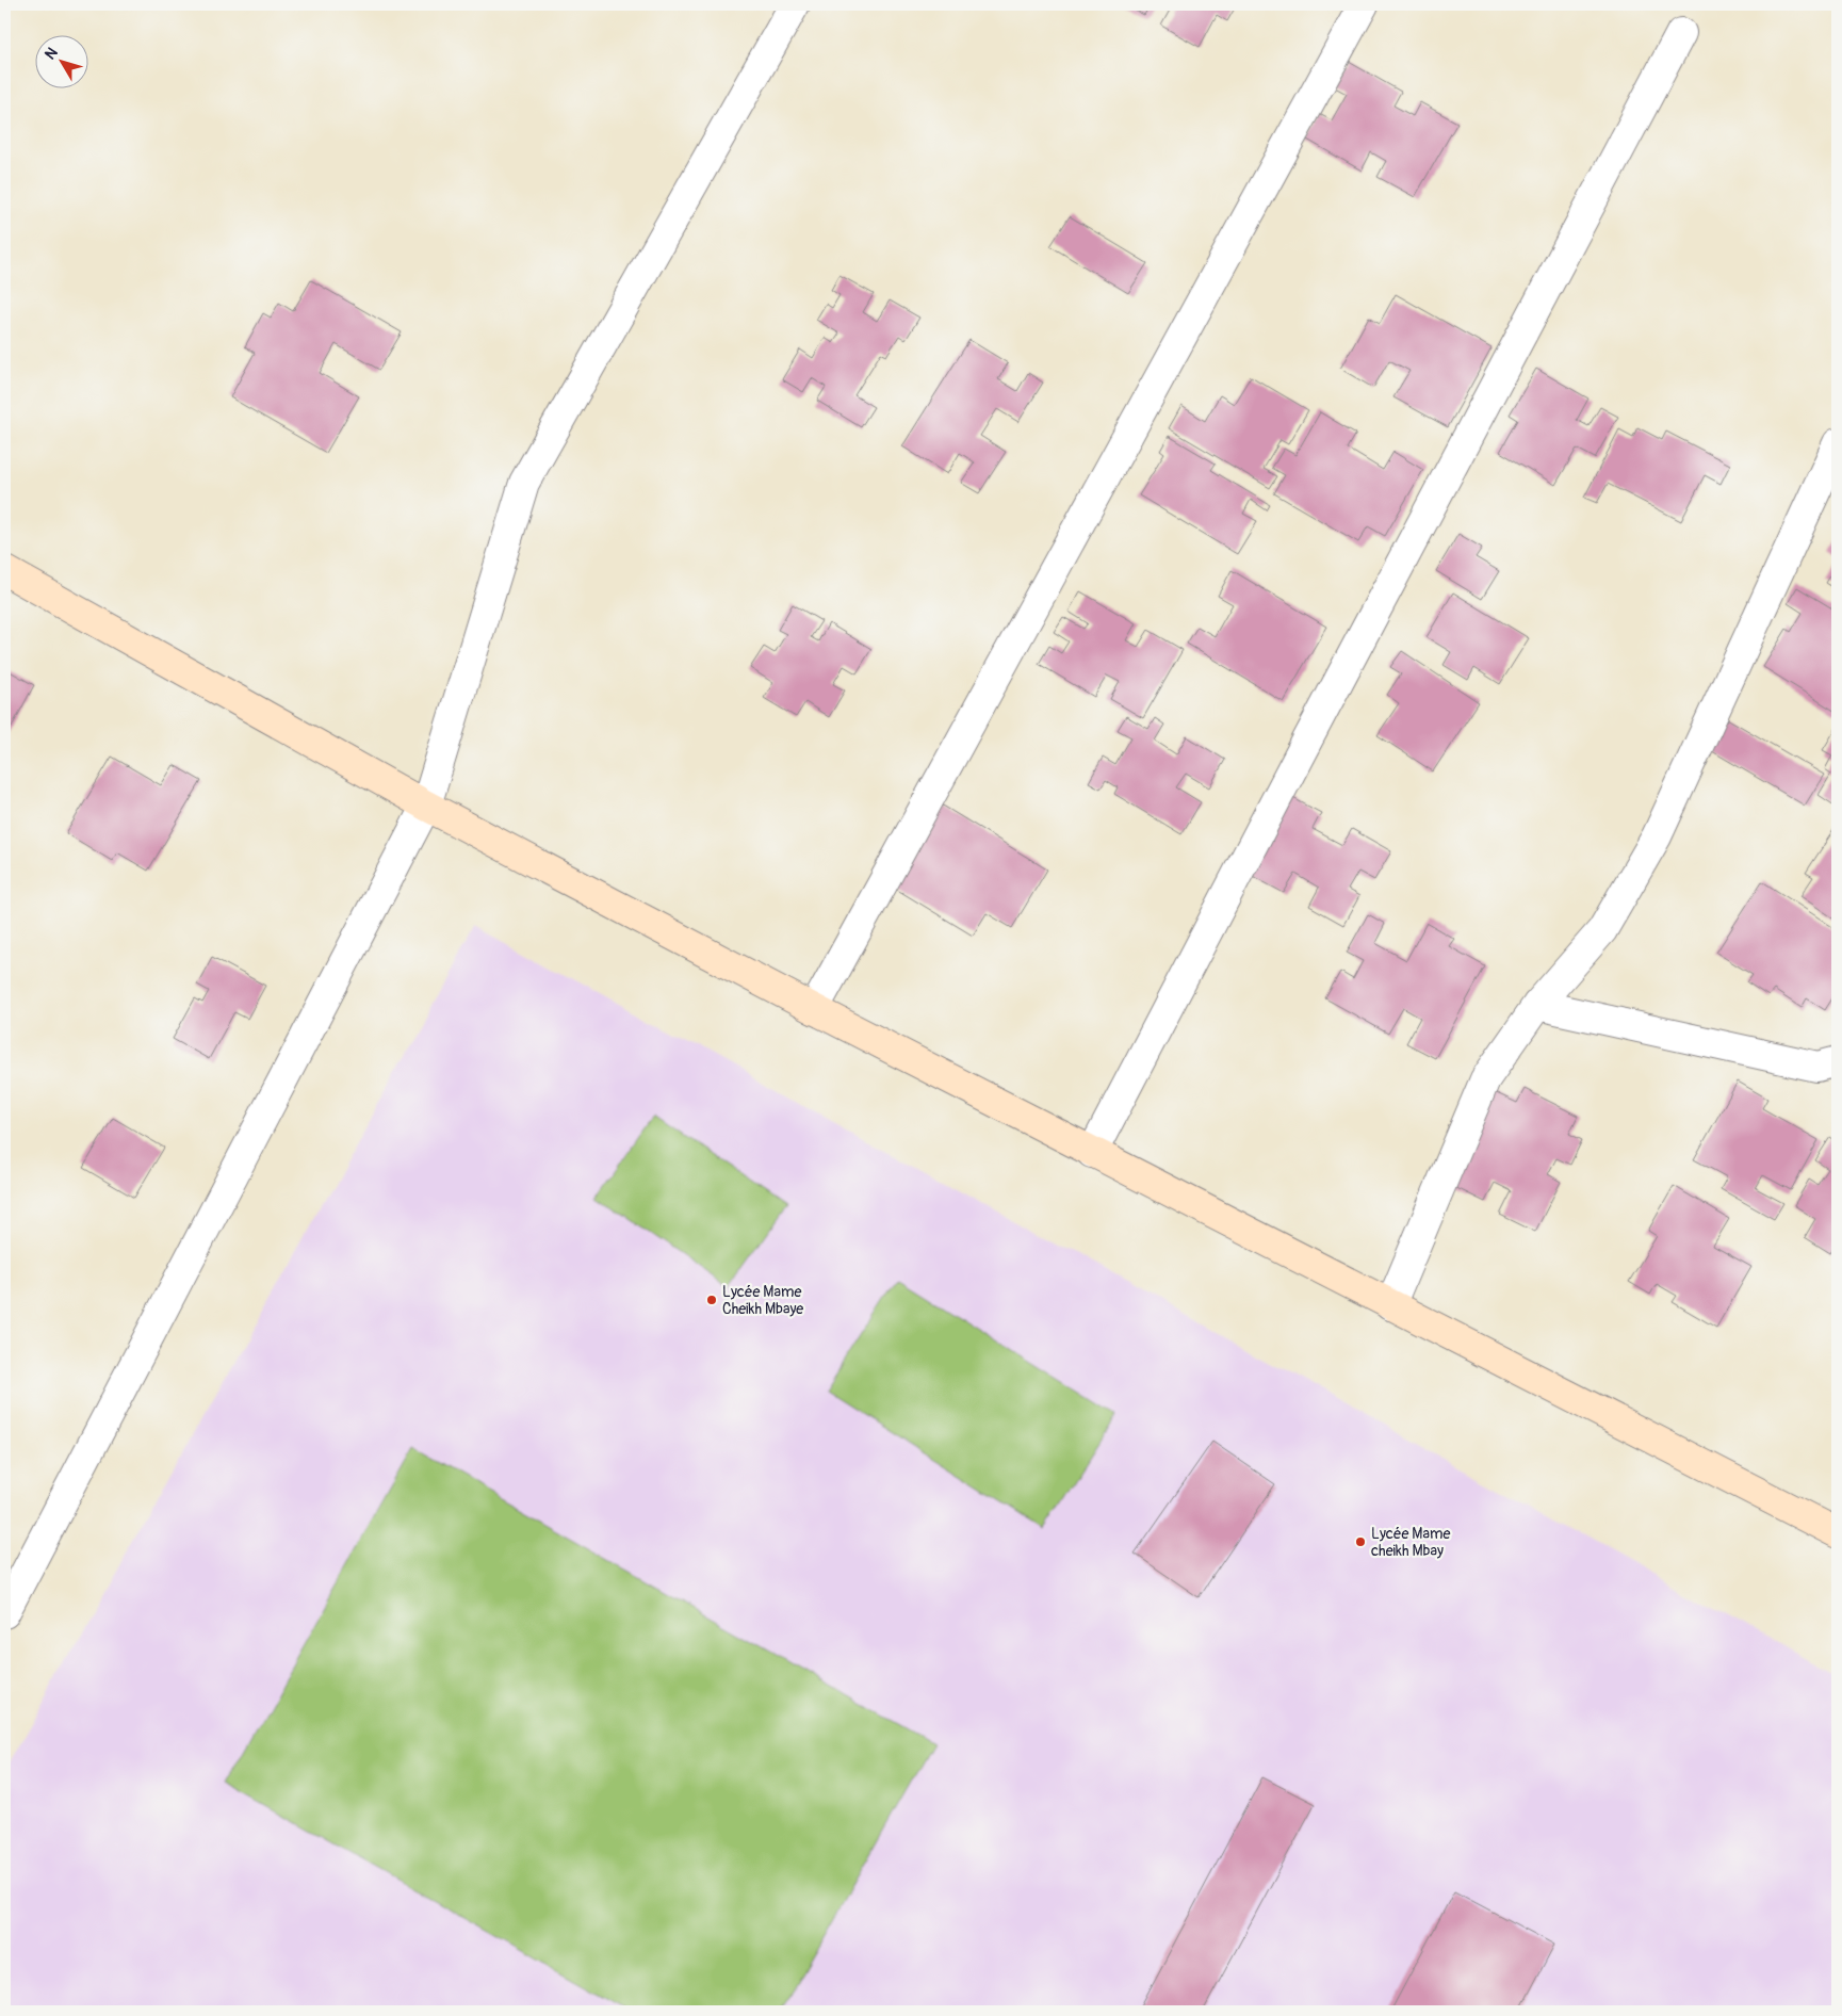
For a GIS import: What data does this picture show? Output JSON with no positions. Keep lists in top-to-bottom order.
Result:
{
  "places": ["Lycée Mame Cheikh Mbaye", "Lycée Mame cheikh Mbay"],
  "north": "top left"
}
